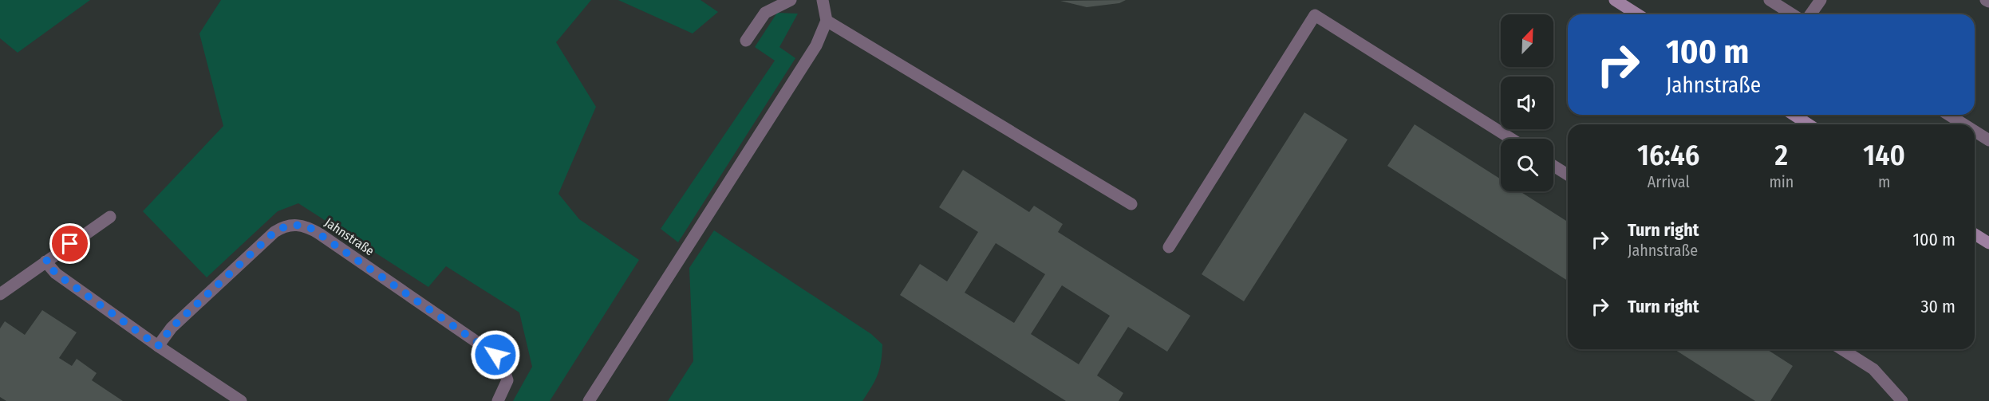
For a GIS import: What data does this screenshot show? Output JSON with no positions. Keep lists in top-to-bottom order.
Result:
{
  "streets": {
    "street": ["Jahnstraße"]
  },
  "north": "top right",
  "page": {
    "turn": ["100 m", "Jahnstraße"],
    "eta": [
      "16:46",
      "Arrival",
      "2",
      "min",
      "140",
      "m"
    ],
    "list": [
      {
        "name": "Turn right",
        "note": "Jahnstraße",
        "value": "100 m"
      },
      {
        "name": "Turn right",
        "value": "30 m"
      }
    ]
  }
}
